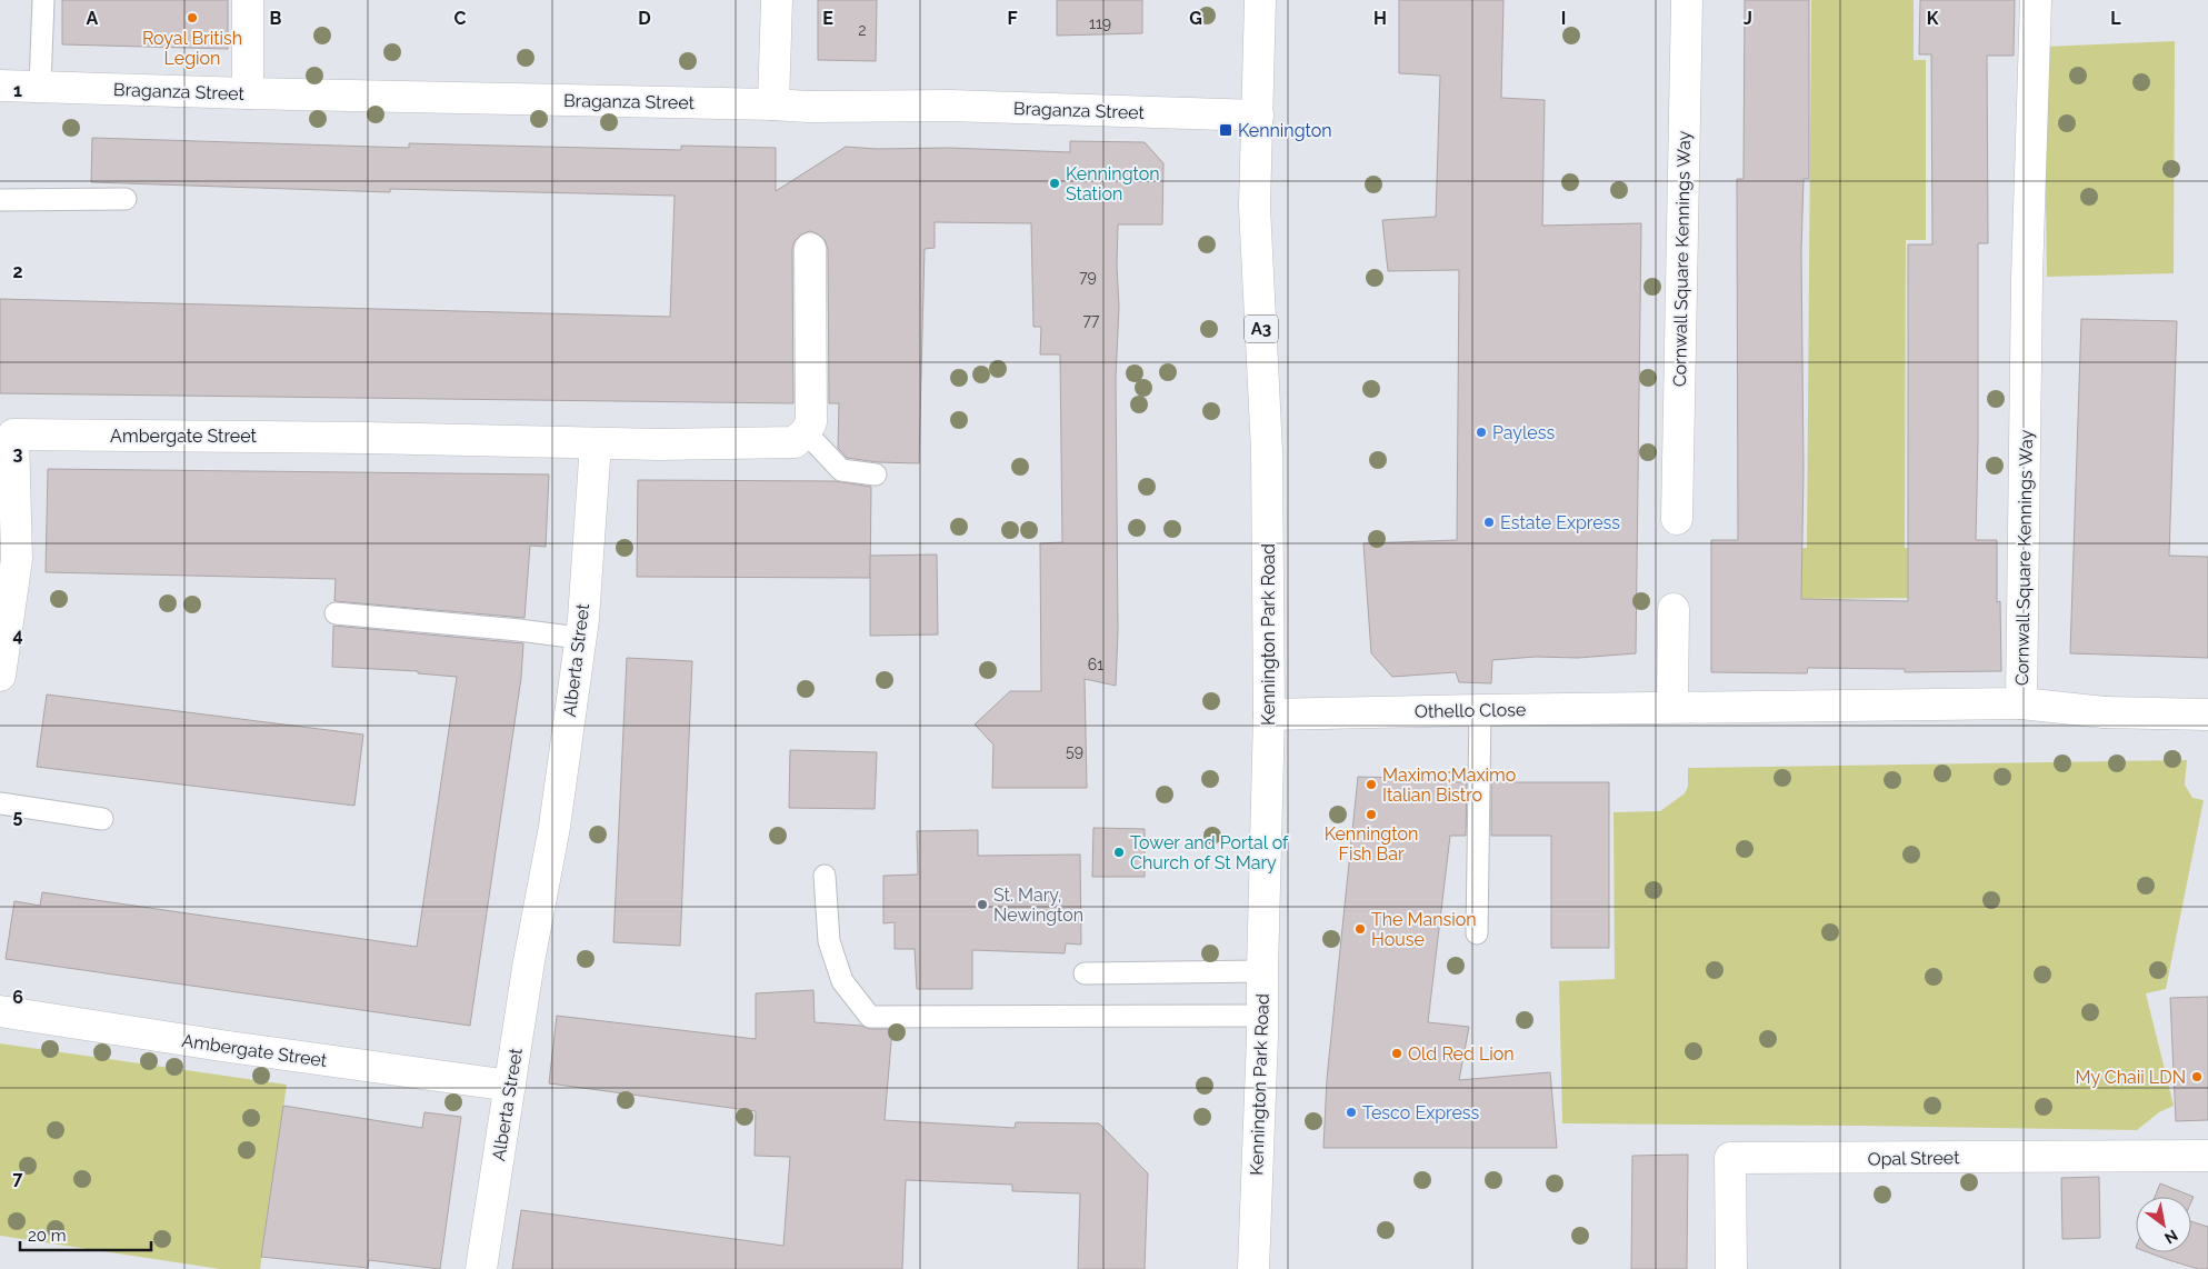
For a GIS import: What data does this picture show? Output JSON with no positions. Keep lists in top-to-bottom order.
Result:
{
  "streets": {
    "main road": [
      "Braganza Street",
      "Cornwall Square Kennings Way",
      "A3",
      "Ambergate Street",
      "Kennington Park Road",
      "Alberta Street",
      "Othello Close",
      "Opal Street"
    ]
  },
  "crossings": [
    ["Braganza Street", "Kennington Park Road"],
    ["Cornwall Square Kennings Way", "Othello Close"],
    ["Ambergate Street", "Alberta Street"],
    ["Kennington Park Road", "Othello Close"]
  ],
  "places": {
    "other": [
      "Royal British Legion",
      "Kennington Station",
      "Payless",
      "Estate Express",
      "Maximo;Maximo Italian Bistro",
      "Kennington Fish Bar",
      "Tower and Portal of Church of St Mary",
      "St. Mary, Newington",
      "The Mansion House",
      "Old Red Lion",
      "My Chaii LDN",
      "Tesco Express"
    ],
    "transit": ["Kennington"]
  },
  "house_numbers": [
    "119",
    "2",
    "79",
    "77",
    "61",
    "59"
  ],
  "scale_bar": "20 m",
  "north": "bottom right",
  "grid": {
    "columns": [
      "A",
      "B",
      "C",
      "D",
      "E",
      "F",
      "G",
      "H",
      "I",
      "J",
      "K",
      "L"
    ],
    "rows": [
      "1",
      "2",
      "3",
      "4",
      "5",
      "6",
      "7"
    ]
  }
}
